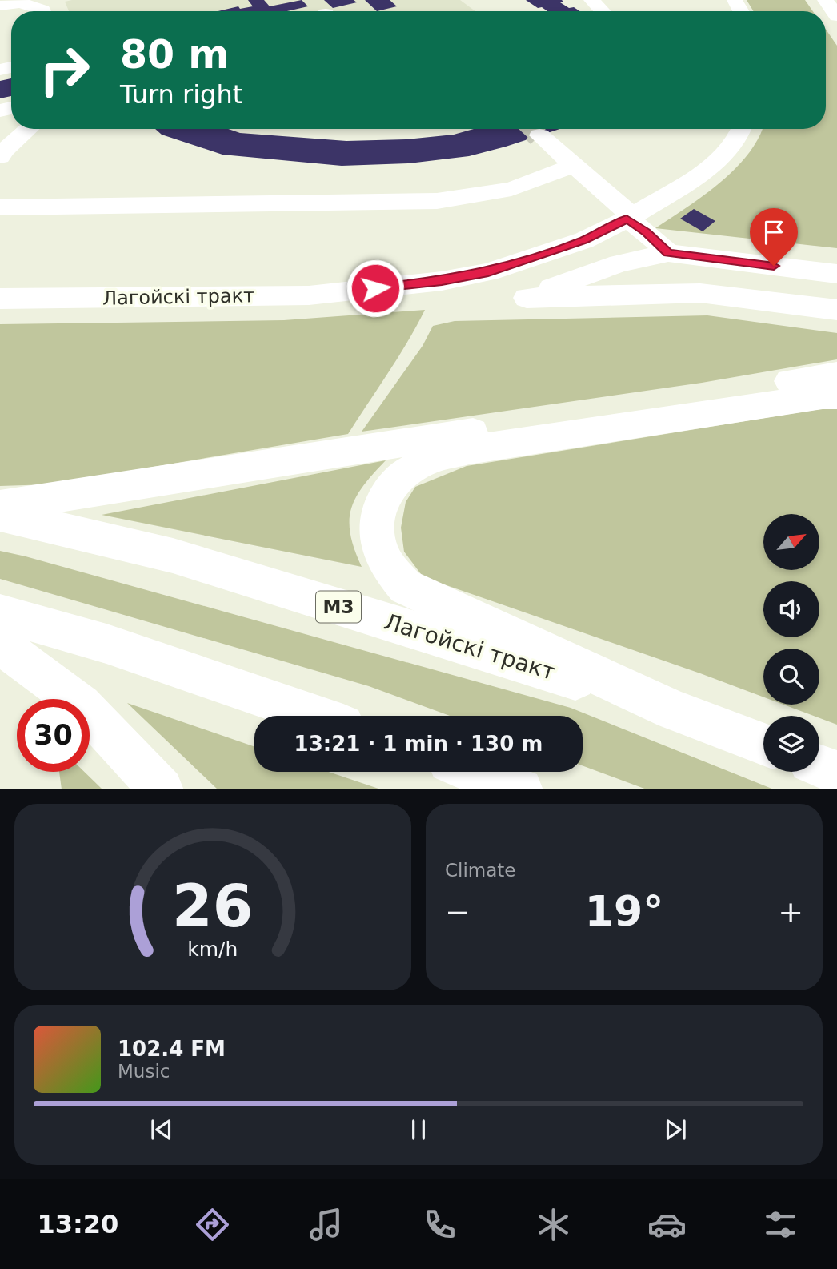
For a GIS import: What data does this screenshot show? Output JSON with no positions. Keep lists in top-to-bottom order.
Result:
{
  "streets": {
    "main road": ["Лагойскі тракт", "М3"]
  },
  "north": "top right",
  "page": {
    "turn": ["80 m", "Turn right"],
    "limit": "30",
    "trip": "13:21 · 1 min · 130 m",
    "tile": "Climate",
    "heat": ["−", "19°", "+"],
    "song": ["102.4 FM", "Music"],
    "tabs": "13:20",
    "gauge": ["26", "km/h"]
  }
}
